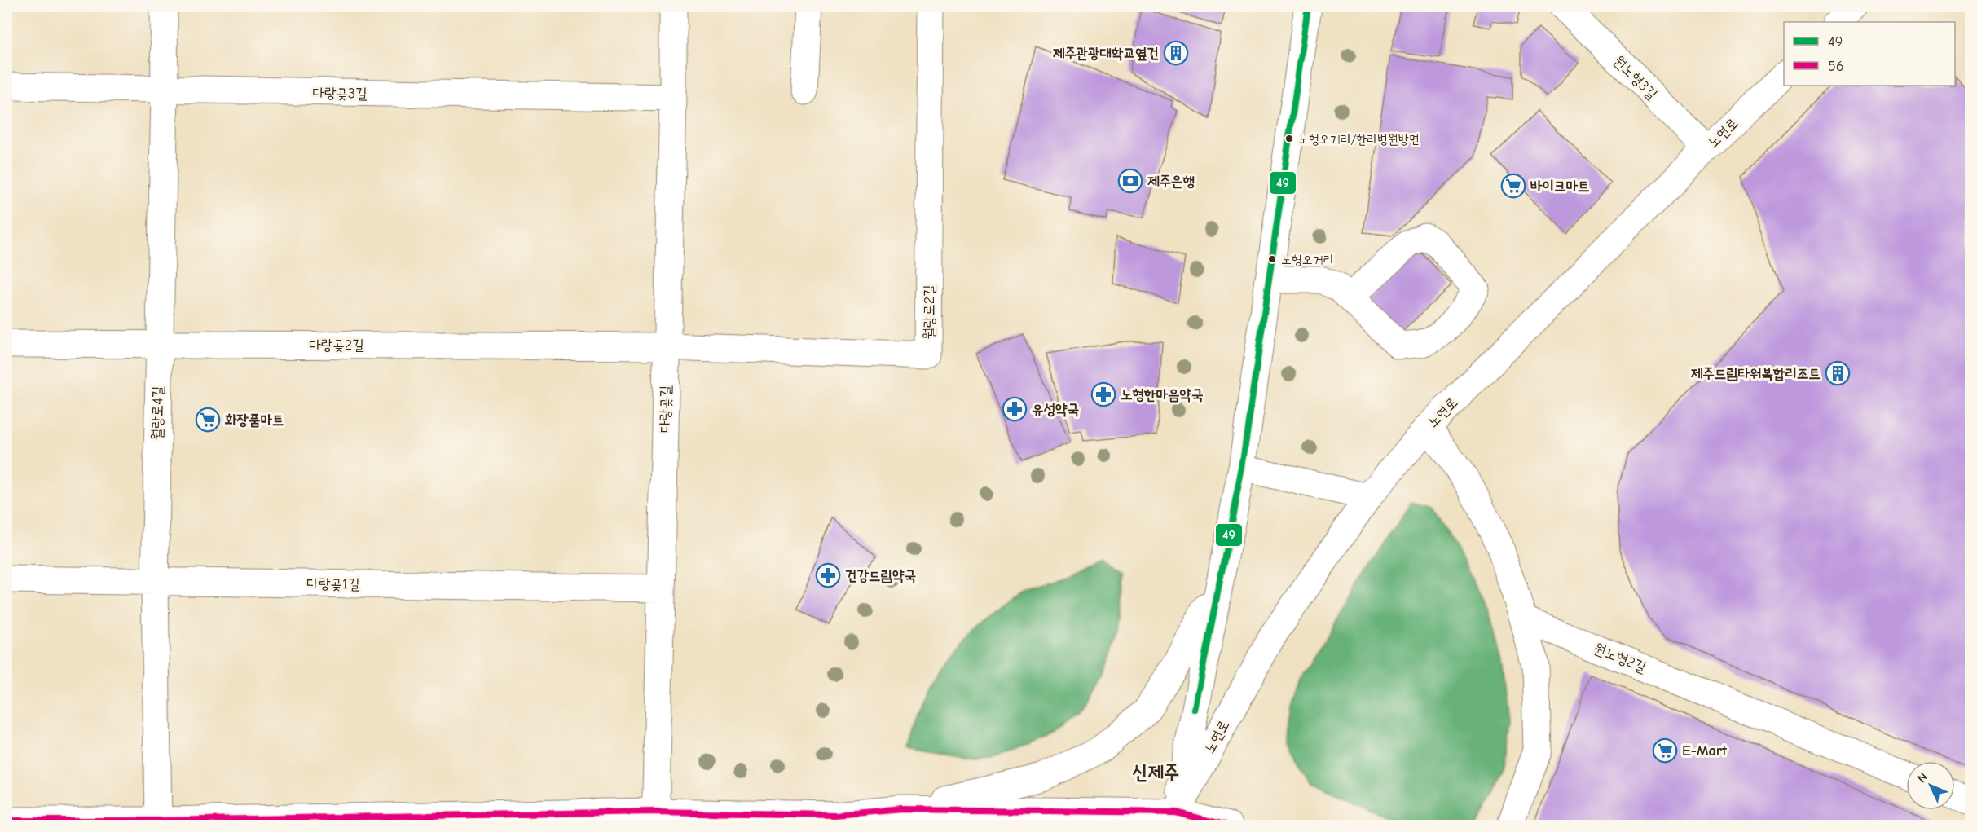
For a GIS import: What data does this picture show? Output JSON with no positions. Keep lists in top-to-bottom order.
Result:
{
  "streets": {
    "street": [
      "원노형3길",
      "다랑곶3길",
      "노연로",
      "월랑로2길",
      "다랑곶2길",
      "다랑곶길",
      "월랑로4길",
      "다랑곶1길",
      "원노형2길"
    ]
  },
  "crossings": [
    ["원노형3길", "노연로"],
    ["다랑곶3길", "다랑곶길"],
    ["다랑곶3길", "월랑로4길"],
    ["월랑로2길", "다랑곶2길"],
    ["월랑로2길", "다랑곶길"],
    ["다랑곶2길", "다랑곶길"],
    ["다랑곶2길", "월랑로4길"],
    ["다랑곶길", "다랑곶1길"],
    ["월랑로4길", "다랑곶1길"]
  ],
  "districts": ["신제주"],
  "places": {
    "building": ["제주관광대학교옆건", "제주드림타워복합리조트"],
    "other": ["노형오거리/한라병원방면", "노형오거리"],
    "bank": ["제주은행"],
    "supermarket": ["바이크마트", "화장품마트", "E-Mart"],
    "pharmacy": ["노형한마음약국", "유성약국", "건강드림약국"]
  },
  "lines": ["transit line 49", "transit line 56"],
  "legend": ["49", "56"],
  "north": "top left"
}
